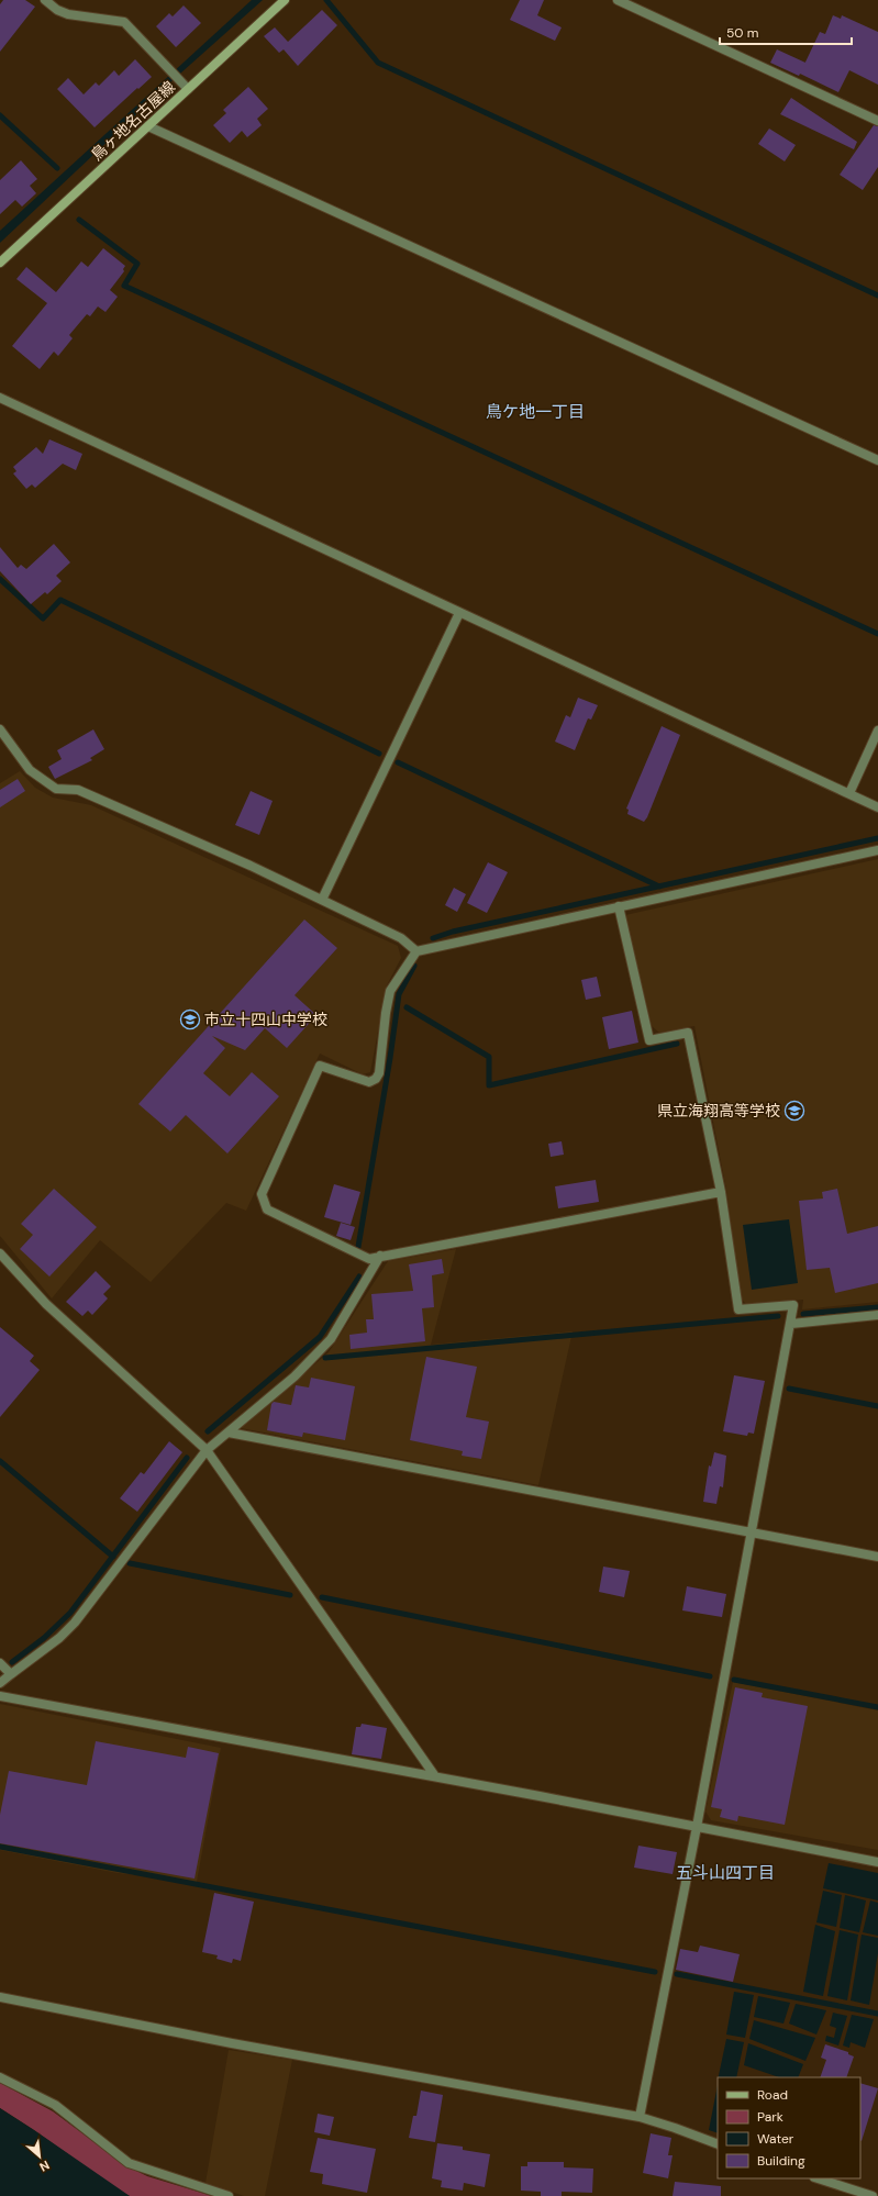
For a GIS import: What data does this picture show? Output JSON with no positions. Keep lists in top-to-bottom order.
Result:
{
  "streets": {
    "main road": ["鳥ヶ地名古屋線"]
  },
  "districts": ["鳥ケ地一丁目", "五斗山四丁目"],
  "places": {
    "school or university": ["市立十四山中学校", "県立海翔高等学校"]
  },
  "legend": [
    "Road",
    "Park",
    "Water",
    "Building"
  ],
  "scale_bar": "50 m",
  "north": "bottom right"
}
